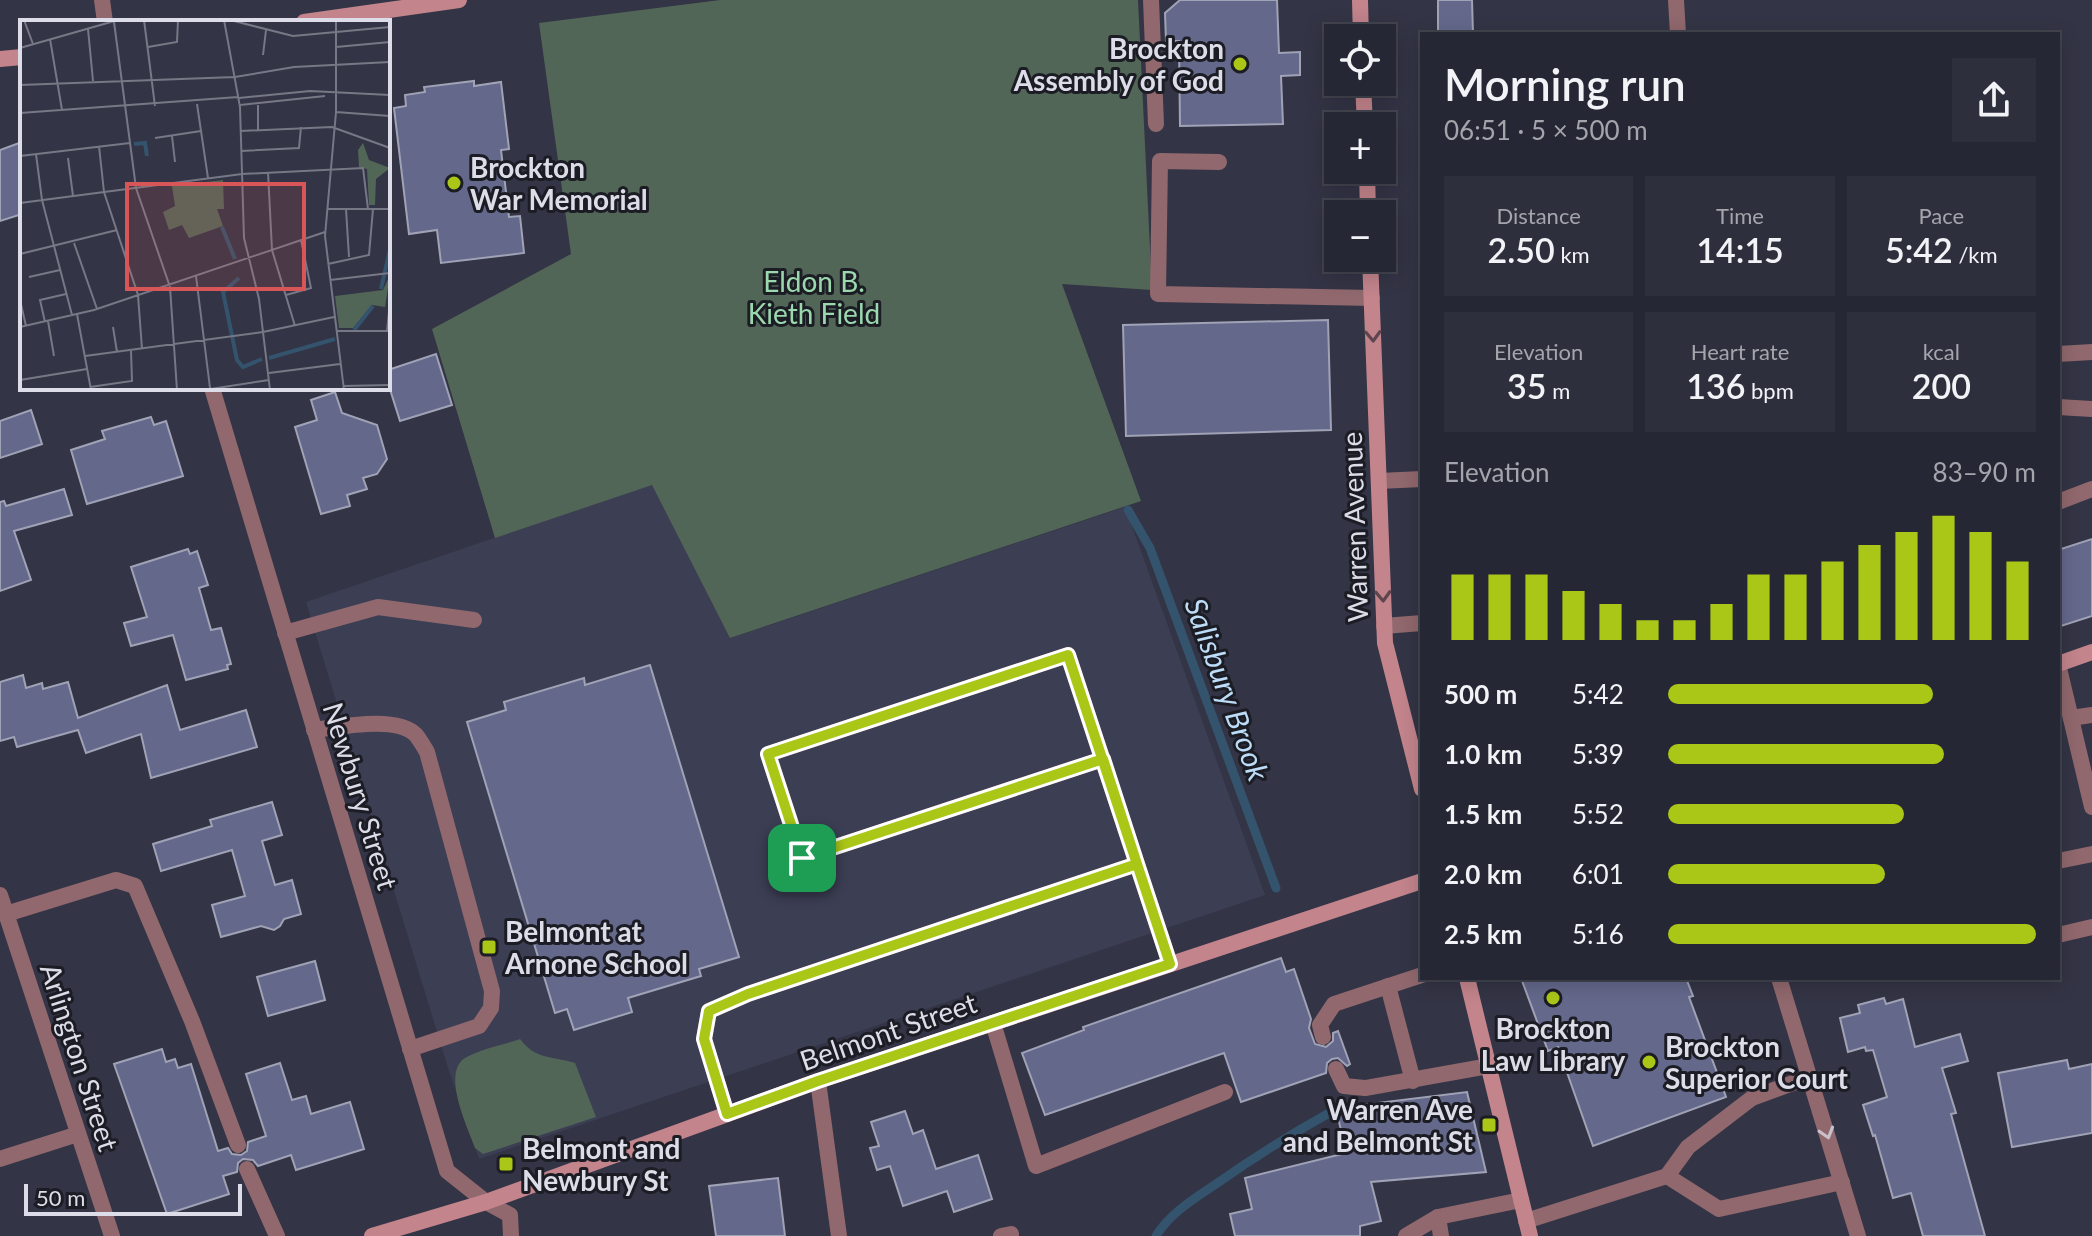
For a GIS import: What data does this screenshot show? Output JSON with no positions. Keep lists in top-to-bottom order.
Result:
{
  "streets": {
    "main road": ["Warren Avenue", "Belmont Street"],
    "street": ["Newbury Street", "Arlington Street"]
  },
  "crossings": [
    ["Newbury Street", "Belmont Street"]
  ],
  "one_way": ["Warren Avenue"],
  "water": ["Salisbury Brook"],
  "parks": ["Eldon B. Kieth Field"],
  "places": {
    "other": [
      "Brockton Assembly of God",
      "Brockton War Memorial",
      "Brockton Law Library",
      "Brockton Superior Court"
    ],
    "transit": ["Belmont at Arnone School", "Warren Ave and Belmont St", "Belmont and Newbury St"]
  },
  "scale_bar": "50 m",
  "page": {
    "map_buttons": ["+", "−"],
    "heading": ["Morning run", "06:51 · 5 × 500 m"],
    "stats": [
      ["Distance", "2.50 km"],
      ["Time", "14:15"],
      ["Pace", "5:42 /km"],
      ["Elevation", "35 m"],
      ["Heart rate", "136 bpm"],
      ["kcal", "200"]
    ],
    "chart": ["Elevation", "83–90 m"],
    "list": [
      {
        "name": "500 m",
        "note": "5:42"
      },
      {
        "name": "1.0 km",
        "note": "5:39"
      },
      {
        "name": "1.5 km",
        "note": "5:52"
      },
      {
        "name": "2.0 km",
        "note": "6:01"
      },
      {
        "name": "2.5 km",
        "note": "5:16"
      }
    ],
    "scale": "50 m"
  }
}
